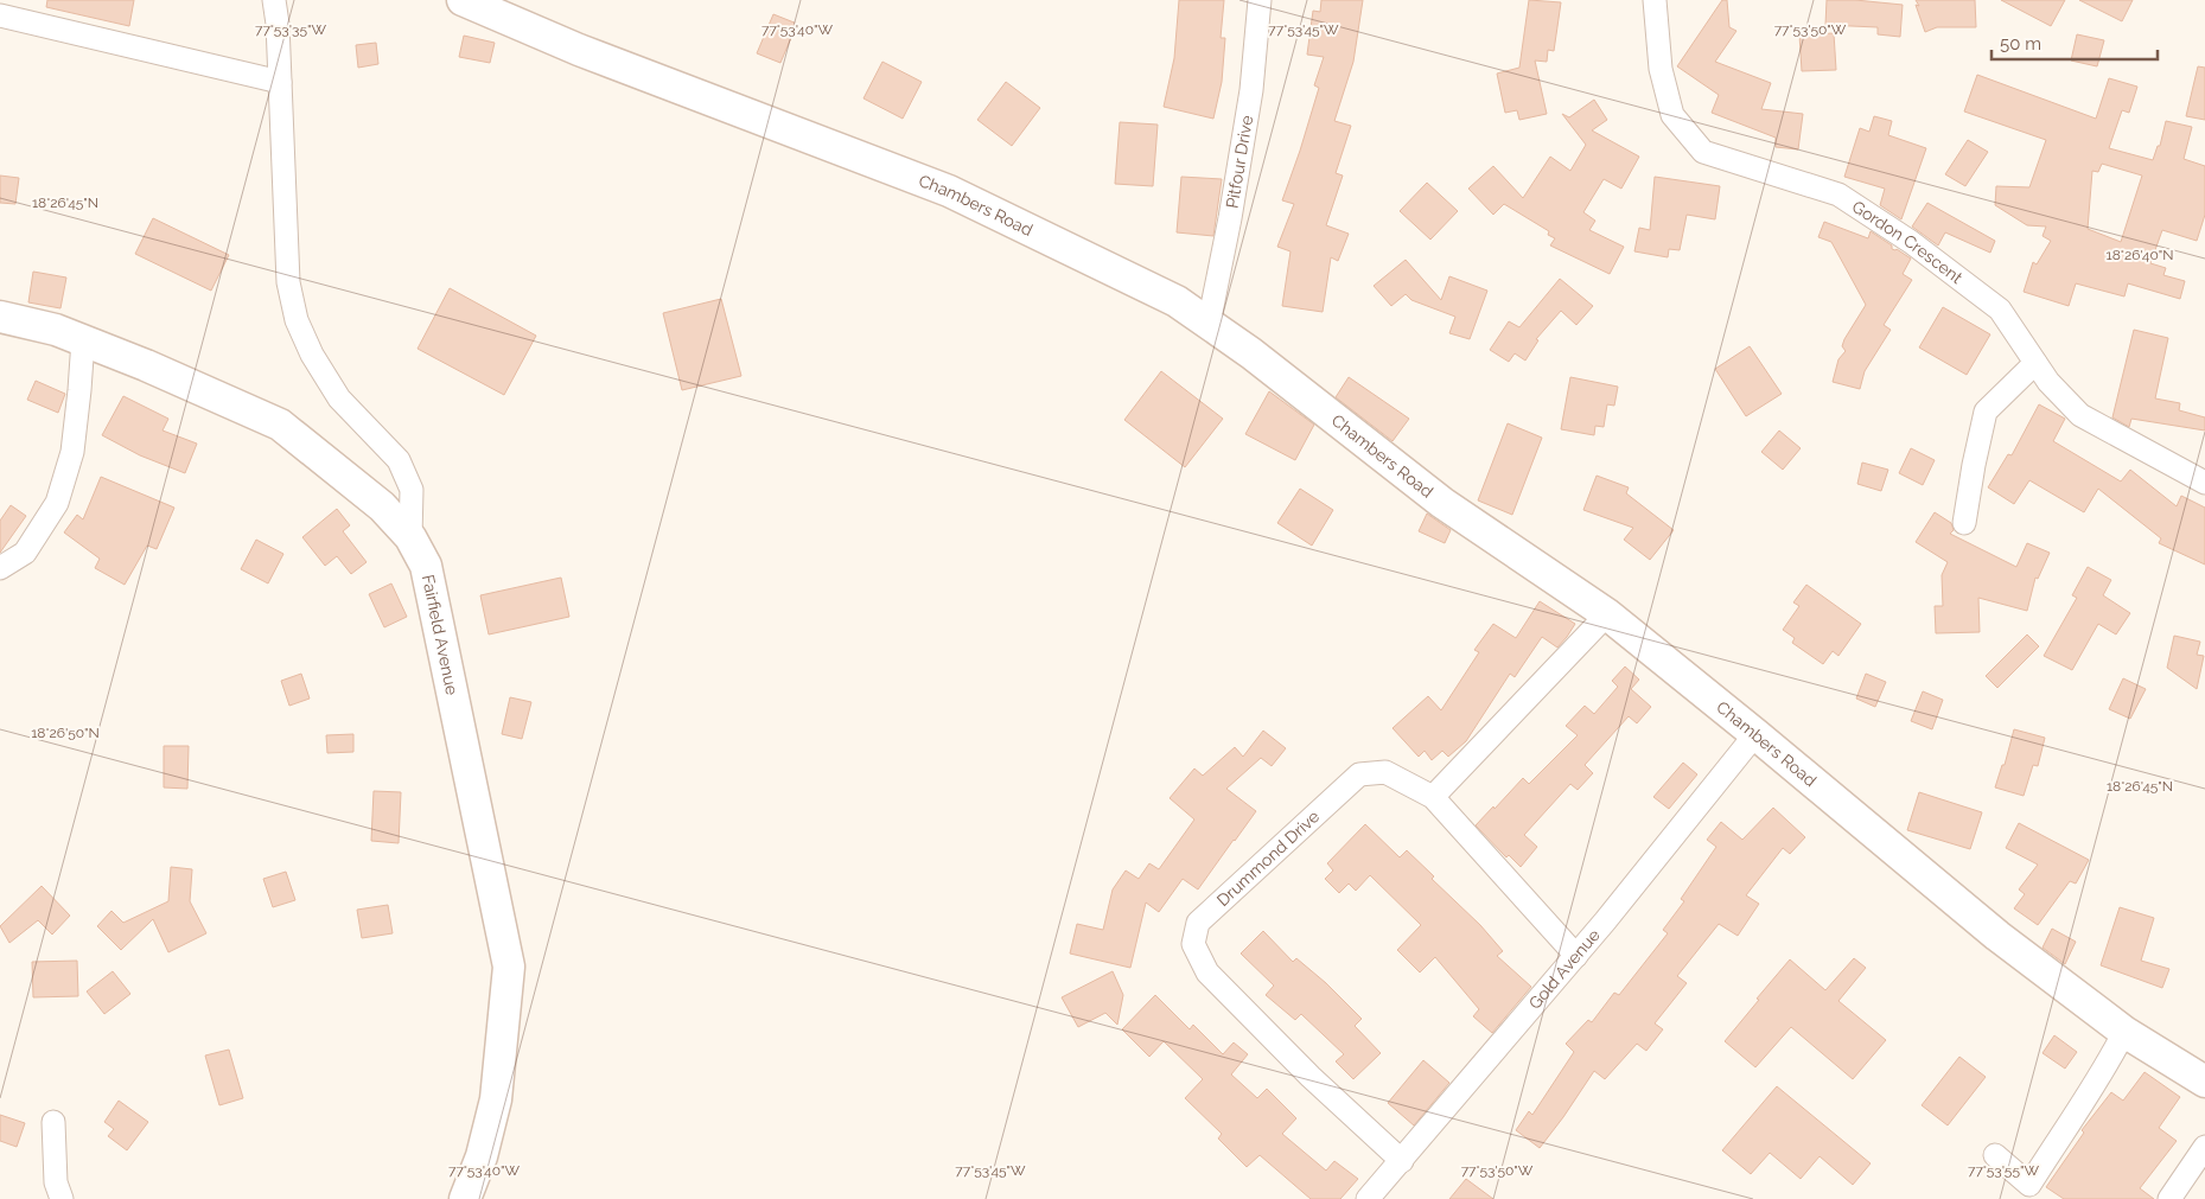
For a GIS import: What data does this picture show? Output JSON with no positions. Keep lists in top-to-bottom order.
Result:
{
  "streets": {
    "street": [
      "Pitfour Drive",
      "Chambers Road",
      "Gordon Crescent",
      "Fairfield Avenue",
      "Drummond Drive",
      "Gold Avenue"
    ]
  },
  "crossings": [
    ["Pitfour Drive", "Chambers Road"],
    ["Chambers Road", "Gold Avenue"],
    ["Drummond Drive", "Gold Avenue"]
  ],
  "scale_bar": "50 m",
  "coordinates": [
    "77°53'35\"W",
    "77°53'40\"W",
    "77°53'45\"W",
    "77°53'50\"W",
    "18°26'45\"N",
    "18°26'40\"N",
    "18°26'50\"N",
    "77°53'55\"W"
  ]
}
